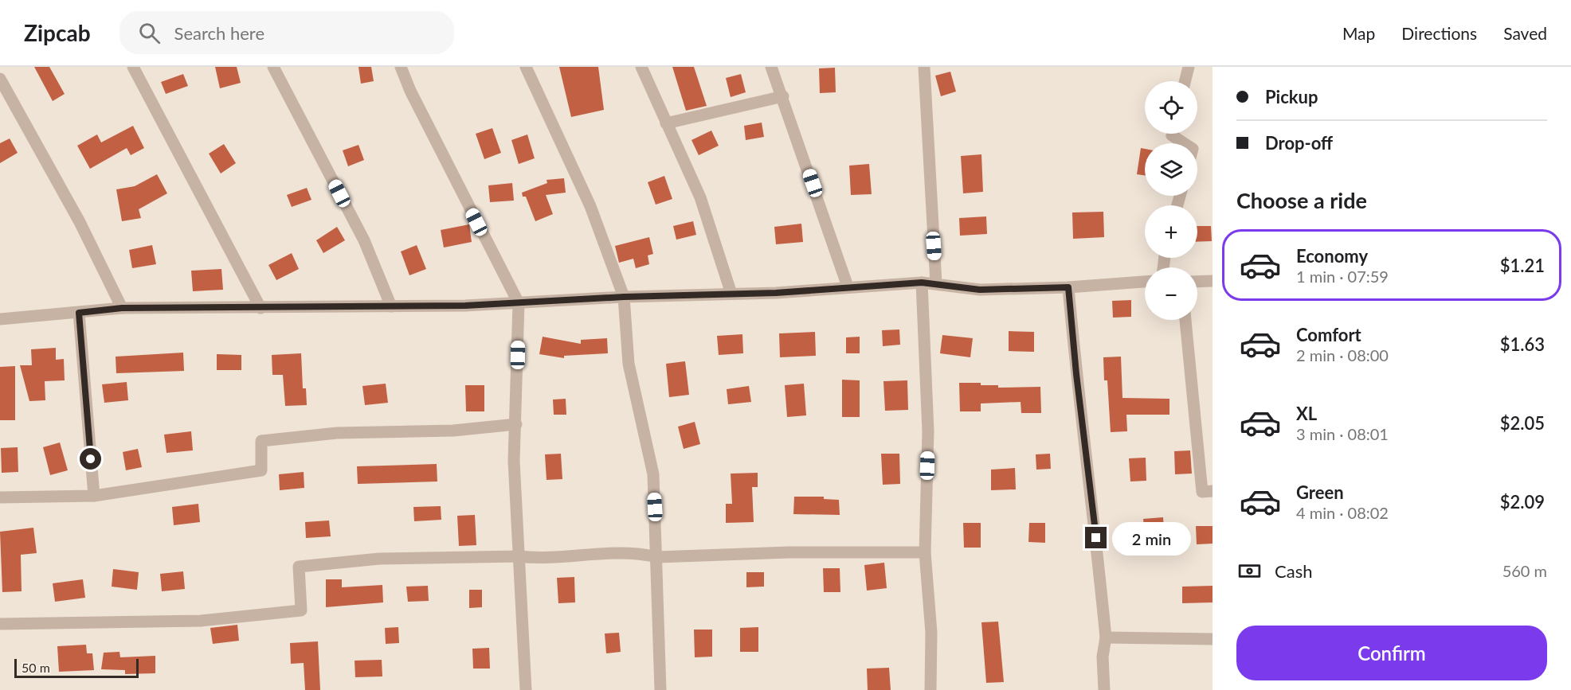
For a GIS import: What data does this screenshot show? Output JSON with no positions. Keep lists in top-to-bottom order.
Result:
{
  "scale_bar": "50 m",
  "page": {
    "header": "Zipcab",
    "search": "Search here",
    "nav": ["Map", "Directions", "Saved"],
    "banner": ["Pickup", "Drop-off"],
    "map_buttons": ["+", "−"],
    "heading": "Choose a ride",
    "list": [
      {
        "name": "Economy",
        "note": "1 min · 07:59",
        "value": "$1.21"
      },
      {
        "name": "Comfort",
        "note": "2 min · 08:00",
        "value": "$1.63"
      },
      {
        "name": "XL",
        "note": "3 min · 08:01",
        "value": "$2.05"
      },
      {
        "name": "Green",
        "note": "4 min · 08:02",
        "value": "$2.09"
      }
    ],
    "bubble": "2 min",
    "pay": ["Cash", "560 m"],
    "buttons": "Confirm",
    "scale": "50 m"
  }
}
